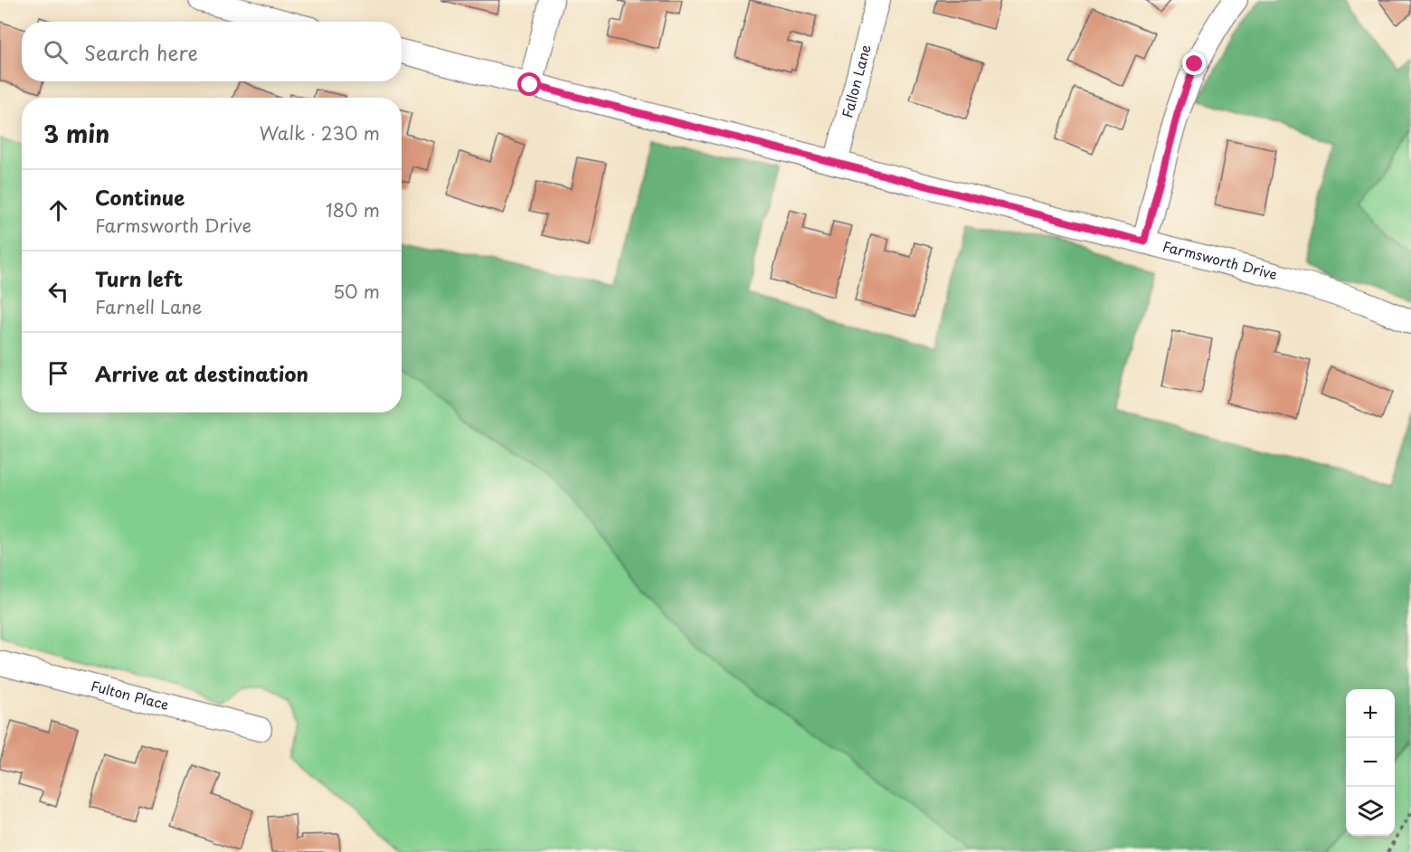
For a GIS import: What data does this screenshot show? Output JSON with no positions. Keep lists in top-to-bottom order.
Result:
{
  "streets": {
    "street": ["Fallon Lane", "Farmsworth Drive", "Fulton Place"]
  },
  "crossings": [
    ["Fallon Lane", "Farmsworth Drive"]
  ],
  "page": {
    "search": "Search here",
    "heading": ["3 min", "Walk · 230 m"],
    "list": [
      ["Continue", "Farmsworth Drive", "180 m"],
      ["Turn left", "Farnell Lane", "50 m"],
      "Arrive at destination"
    ],
    "map_buttons": ["+", "−"]
  }
}
